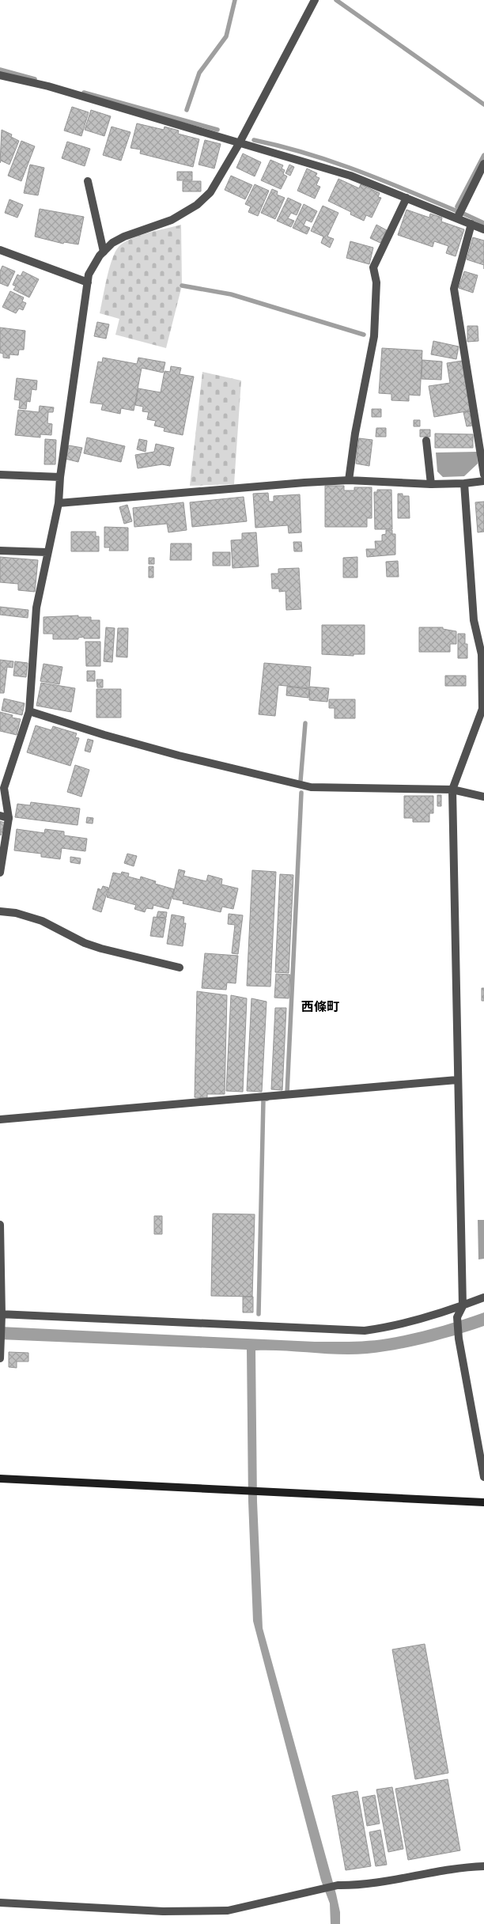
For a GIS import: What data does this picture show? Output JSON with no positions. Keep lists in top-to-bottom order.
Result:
{
  "districts": ["西條町"]
}
